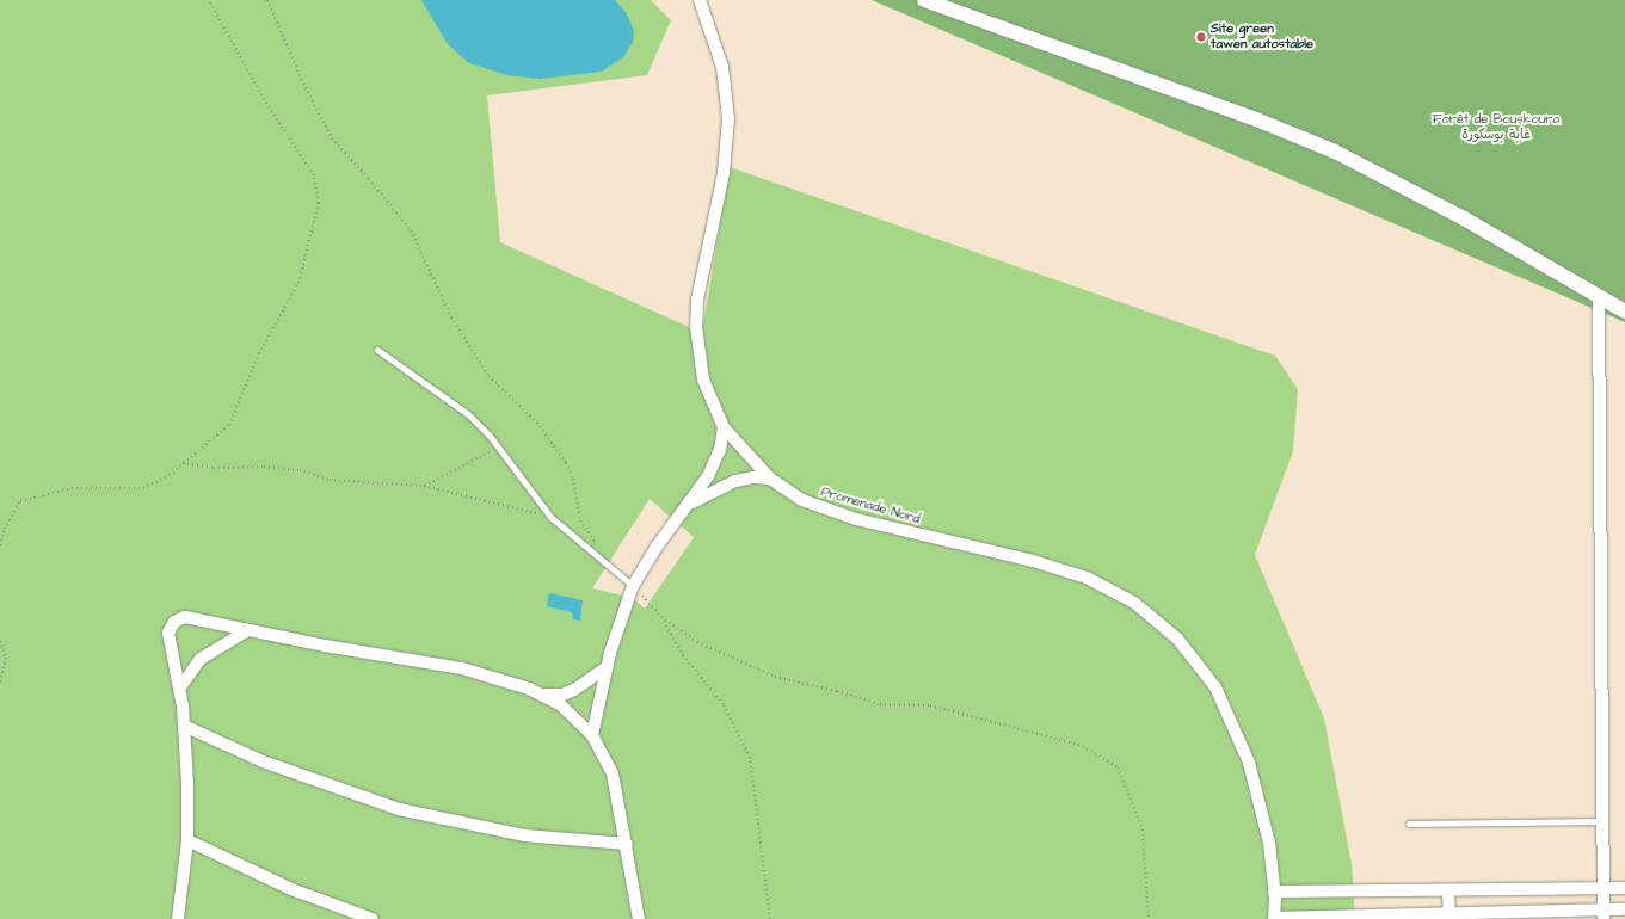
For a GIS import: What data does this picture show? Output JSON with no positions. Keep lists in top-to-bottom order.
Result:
{
  "streets": {
    "street": ["Promenade Nord"]
  },
  "parks": ["Forêt de Bouskoura غابة بوسكورة"],
  "places": ["Site green tawen autostable"]
}
